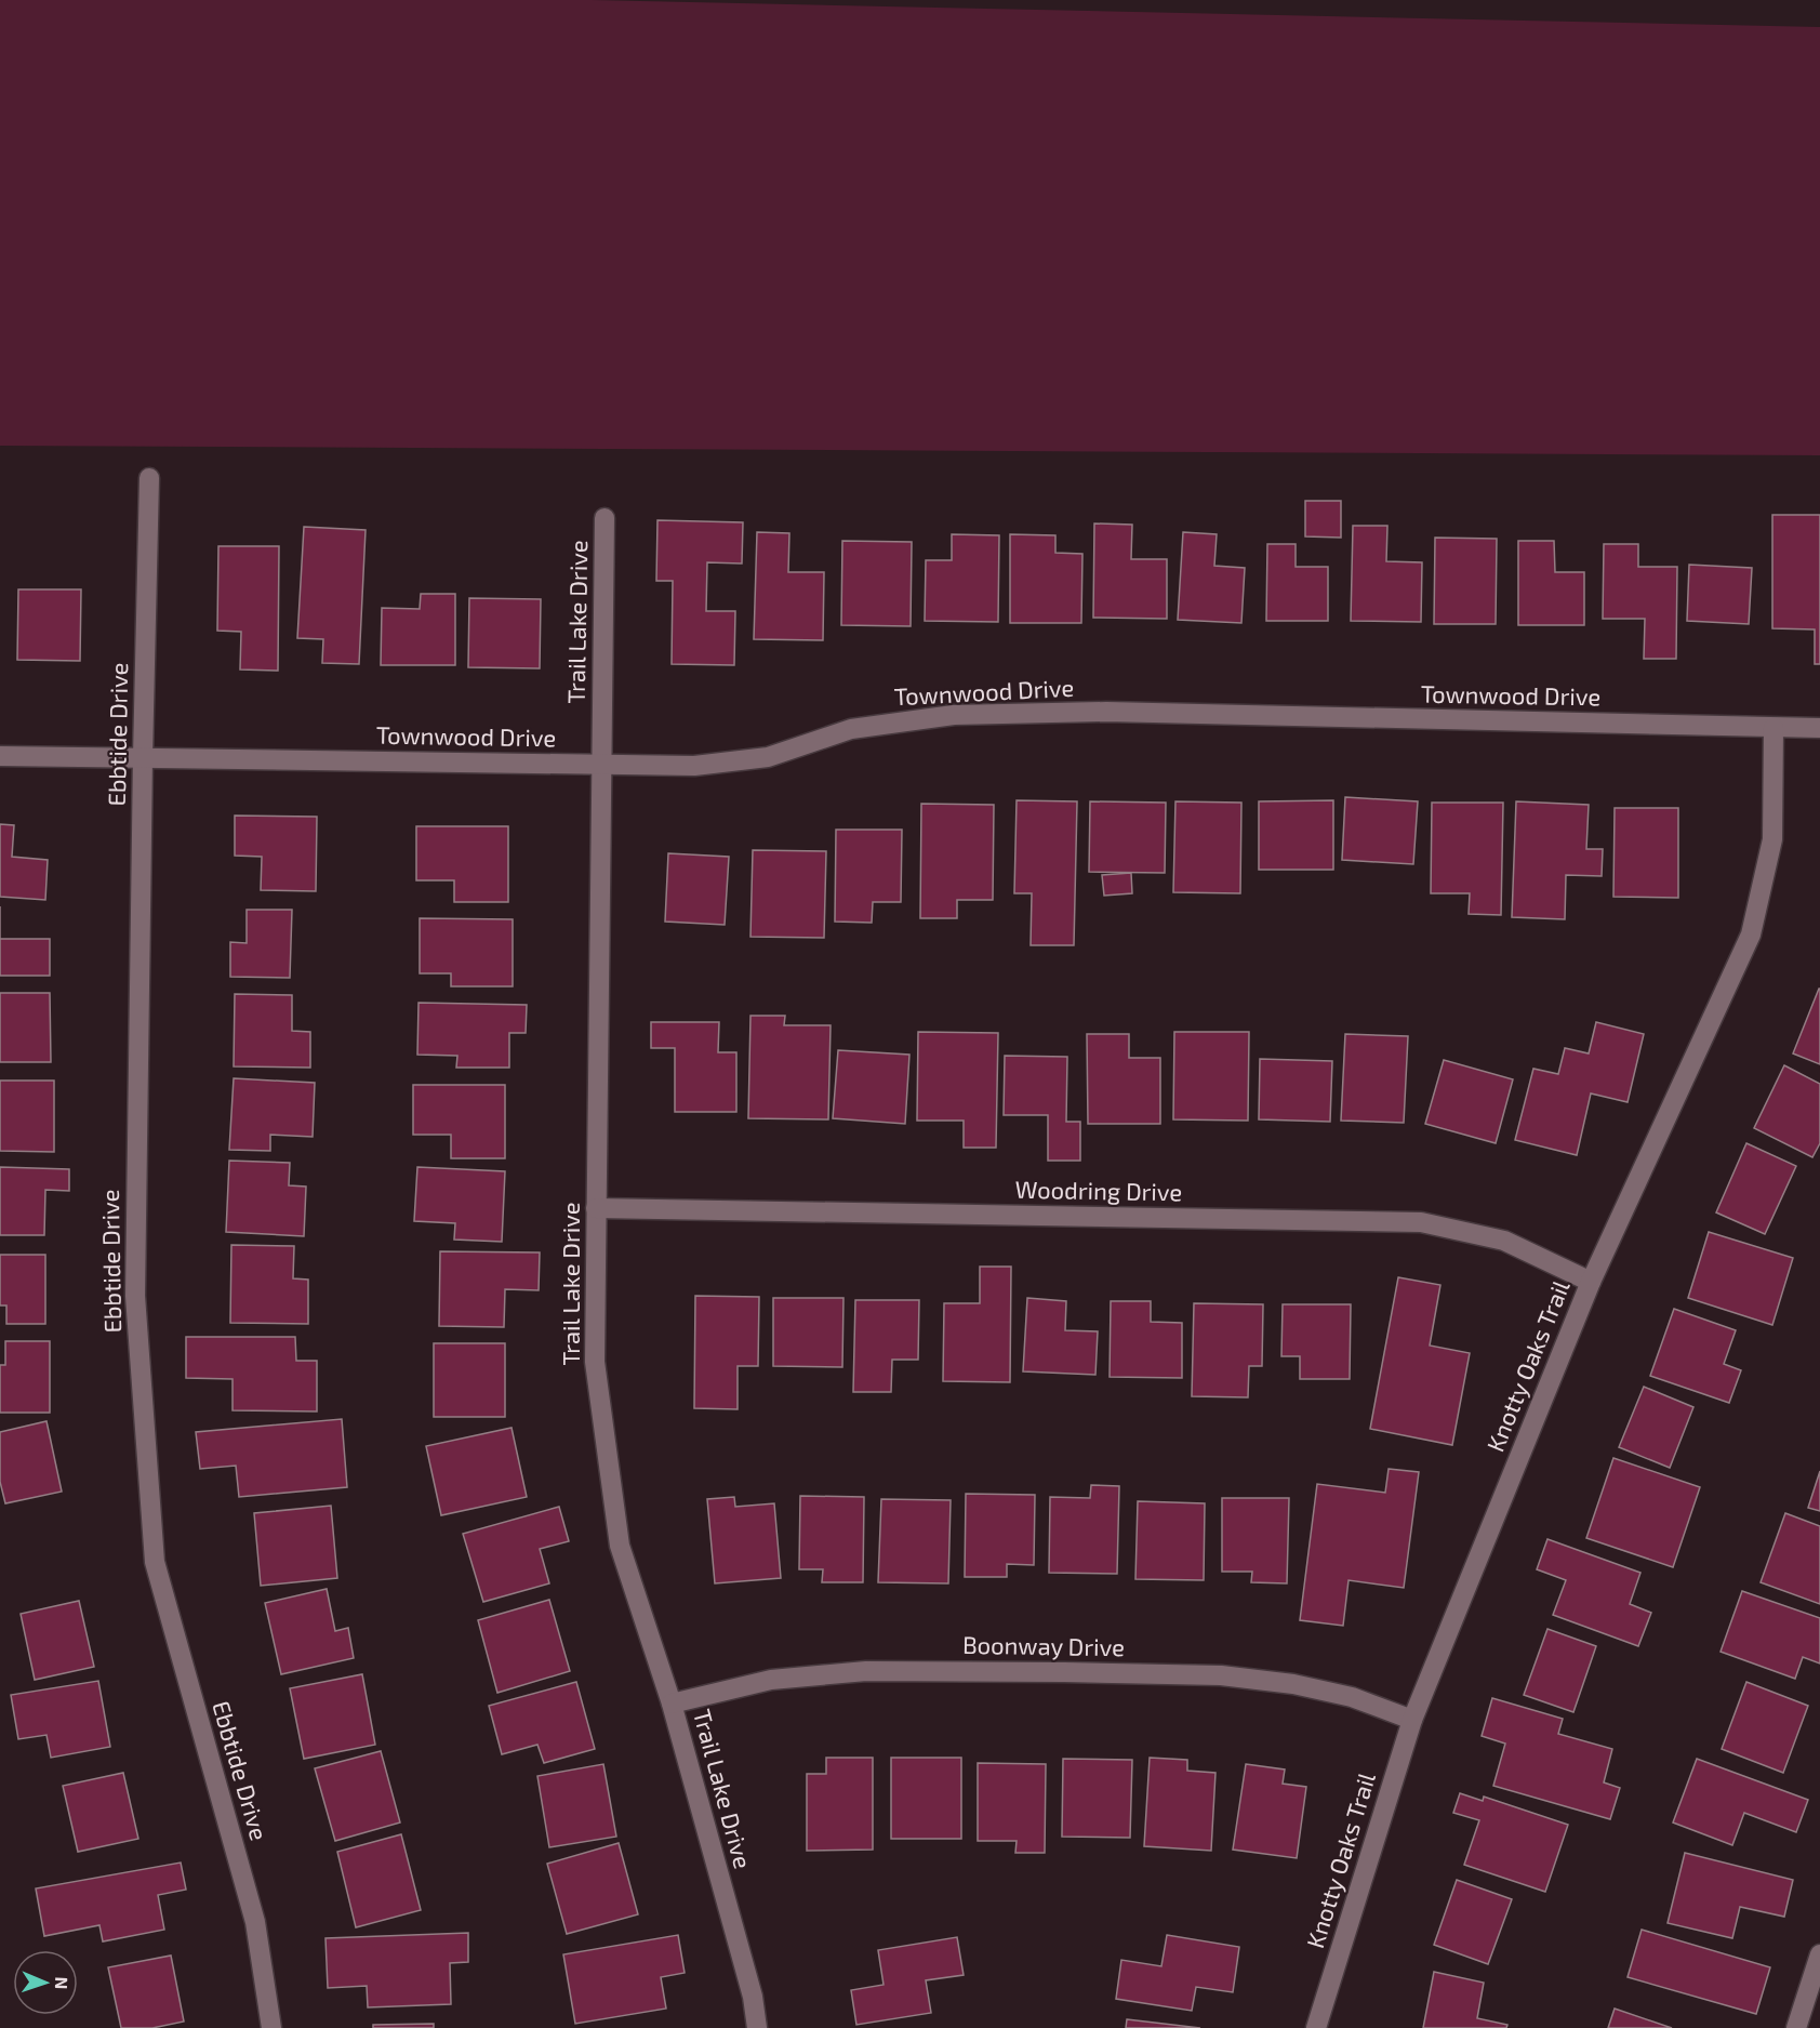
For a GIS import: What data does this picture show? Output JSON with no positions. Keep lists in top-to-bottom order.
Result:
{
  "streets": {
    "street": [
      "Trail Lake Drive",
      "Townwood Drive",
      "Ebbtide Drive",
      "Woodring Drive",
      "Knotty Oaks Trail",
      "Boonway Drive"
    ]
  },
  "crossings": [
    ["Trail Lake Drive", "Townwood Drive"],
    ["Trail Lake Drive", "Woodring Drive"],
    ["Trail Lake Drive", "Boonway Drive"],
    ["Townwood Drive", "Ebbtide Drive"],
    ["Townwood Drive", "Knotty Oaks Trail"],
    ["Woodring Drive", "Knotty Oaks Trail"],
    ["Knotty Oaks Trail", "Boonway Drive"]
  ],
  "north": "right"
}
